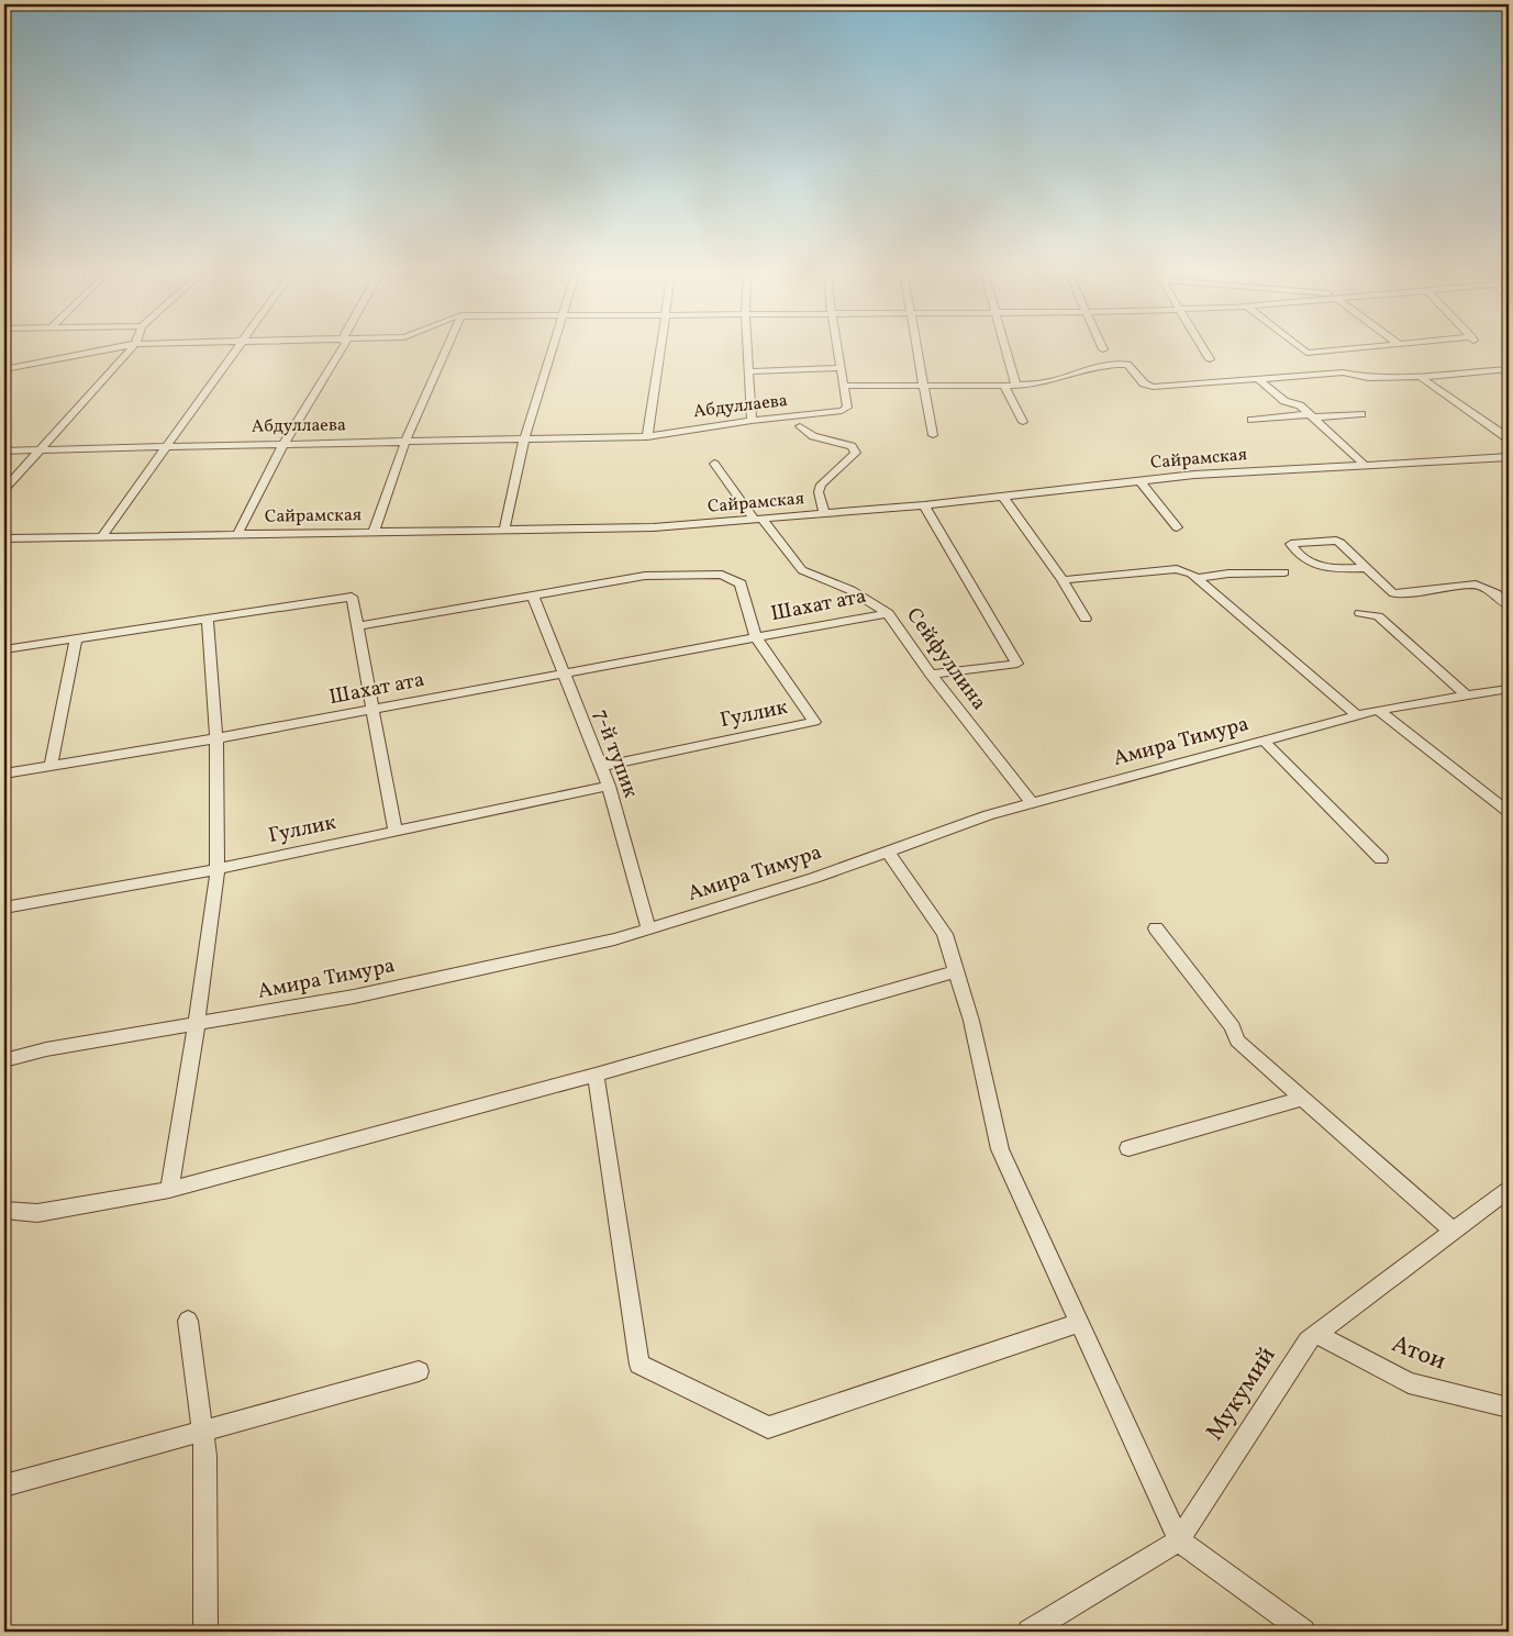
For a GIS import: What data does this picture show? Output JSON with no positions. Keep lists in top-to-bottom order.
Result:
{
  "streets": {
    "street": [
      "Абдуллаева",
      "Сайрамская",
      "Шахат ата",
      "Сейфуллина",
      "Гуллик",
      "Амира Тимура",
      "7-й тупик",
      "Атои",
      "Мукумий"
    ]
  },
  "crossings": [
    ["Сайрамская", "Сейфуллина"],
    ["Шахат ата", "Сейфуллина"],
    ["Шахат ата", "Гуллик"],
    ["Шахат ата", "7-й тупик"],
    ["Сейфуллина", "Амира Тимура"],
    ["Гуллик", "7-й тупик"],
    ["Амира Тимура", "7-й тупик"],
    ["Атои", "Мукумий"]
  ]
}
